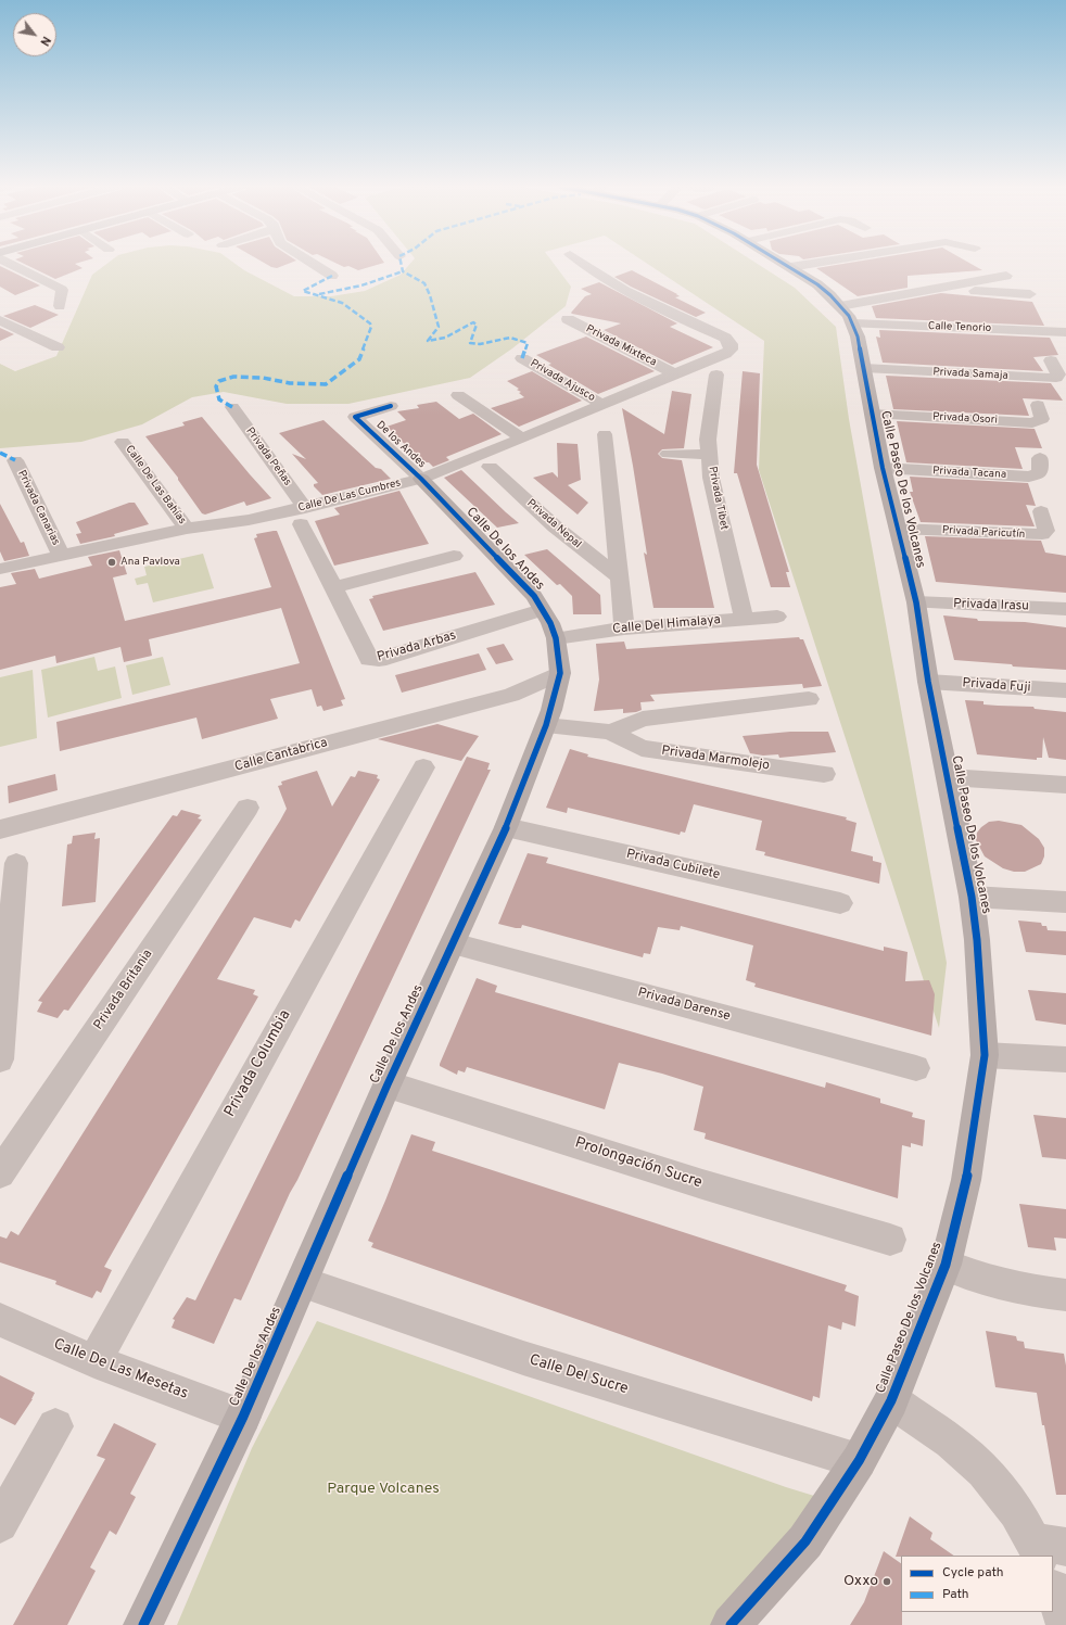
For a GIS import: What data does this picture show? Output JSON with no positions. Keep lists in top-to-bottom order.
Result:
{
  "streets": {
    "street": [
      "Calle Tenorio",
      "Privada Mixteca",
      "Privada Samaja",
      "Privada Ajusco",
      "Privada Osori",
      "De los Andes",
      "Privada Peñas",
      "Privada Tacana",
      "Calle De Las Bahías",
      "Calle Paseo De los Volcanes",
      "Calle De Las Cumbres",
      "Privada Tibet",
      "Privada Canarias",
      "Privada Nepal",
      "Privada Paricutín",
      "Calle De los Andes",
      "Privada Irasu",
      "Calle Del Himalaya",
      "Privada Arbas",
      "Privada Fuji",
      "Calle Cantabrica",
      "Privada Marmolejo",
      "Privada Cubilete",
      "Privada Britania",
      "Privada Darense",
      "Privada Columbia",
      "Prolongación Sucre",
      "Calle De Las Mesetas",
      "Calle Del Sucre"
    ]
  },
  "crossings": [
    ["Calle Tenorio", "Calle Paseo De los Volcanes"],
    ["Privada Mixteca", "Calle De Las Cumbres"],
    ["Privada Samaja", "Calle Paseo De los Volcanes"],
    ["Privada Ajusco", "Calle De Las Cumbres"],
    ["Privada Osori", "Calle Paseo De los Volcanes"],
    ["De los Andes", "Calle De Las Cumbres"],
    ["De los Andes", "Calle De los Andes"],
    ["Privada Peñas", "Calle De Las Cumbres"],
    ["Privada Peñas", "Privada Arbas"],
    ["Privada Tacana", "Calle Paseo De los Volcanes"],
    ["Calle De Las Bahías", "Calle De Las Cumbres"],
    ["Calle Paseo De los Volcanes", "Privada Paricutín"],
    ["Calle Paseo De los Volcanes", "Privada Irasu"],
    ["Calle Paseo De los Volcanes", "Privada Fuji"],
    ["Calle Paseo De los Volcanes", "Calle Del Sucre"],
    ["Calle De Las Cumbres", "Privada Canarias"],
    ["Calle De Las Cumbres", "Calle De los Andes"],
    ["Calle De Las Cumbres", "Privada Arbas"],
    ["Privada Tibet", "Calle Del Himalaya"],
    ["Calle De los Andes", "Calle Del Himalaya"],
    ["Calle De los Andes", "Privada Arbas"],
    ["Calle De los Andes", "Calle Cantabrica"],
    ["Calle De los Andes", "Privada Marmolejo"],
    ["Calle De los Andes", "Privada Cubilete"],
    ["Calle De los Andes", "Privada Darense"],
    ["Calle De los Andes", "Prolongación Sucre"],
    ["Calle De los Andes", "Calle De Las Mesetas"],
    ["Calle De los Andes", "Calle Del Sucre"],
    ["Privada Columbia", "Calle De Las Mesetas"]
  ],
  "parks": ["Parque Volcanes"],
  "places": ["Ana Pavlova", "Oxxo"],
  "legend": ["Cycle path", "Path"],
  "north": "bottom right"
}
